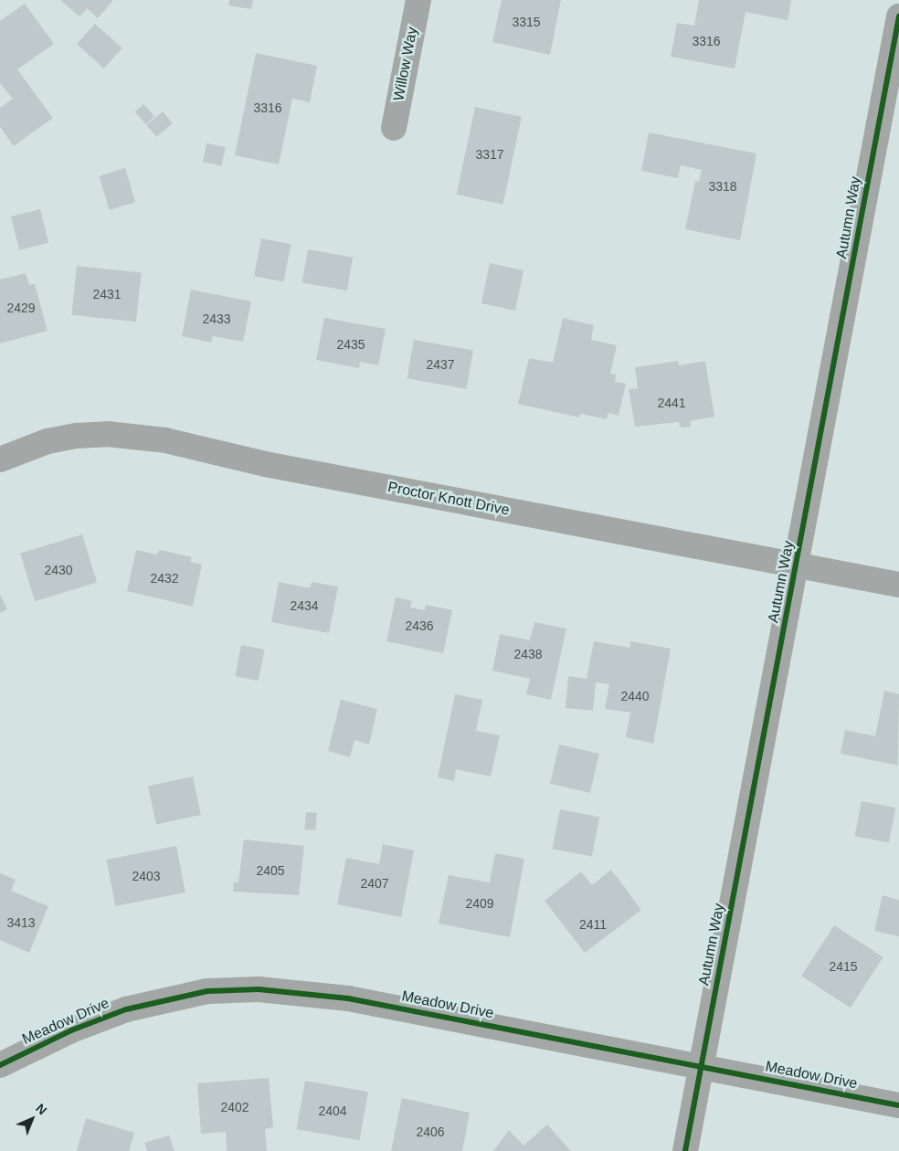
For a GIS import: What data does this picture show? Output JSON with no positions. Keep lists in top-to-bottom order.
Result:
{
  "streets": {
    "street": [
      "Willow Way",
      "Autumn Way",
      "Proctor Knott Drive",
      "Meadow Drive"
    ]
  },
  "crossings": [
    ["Autumn Way", "Proctor Knott Drive"],
    ["Autumn Way", "Meadow Drive"]
  ],
  "house_numbers": [
    "3315",
    "3316",
    "3316",
    "3317",
    "3318",
    "2431",
    "2429",
    "2433",
    "2435",
    "2437",
    "2441",
    "2430",
    "2432",
    "2434",
    "2436",
    "2438",
    "2440",
    "2405",
    "2403",
    "2407",
    "2409",
    "3413",
    "2411",
    "2415",
    "2402",
    "2404",
    "2406"
  ],
  "north": "top right"
}
